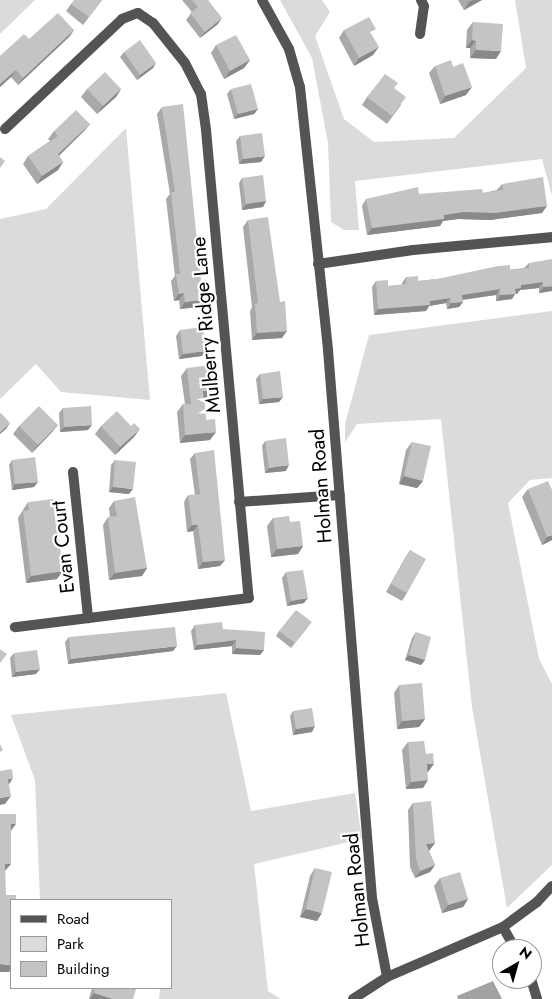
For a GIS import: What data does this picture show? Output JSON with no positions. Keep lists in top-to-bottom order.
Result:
{
  "streets": {
    "street": ["Mulberry Ridge Lane", "Holman Road", "Evan Court"]
  },
  "crossings": [
    ["Mulberry Ridge Lane", "Evan Court"]
  ],
  "legend": ["Road", "Park", "Building"],
  "north": "top right"
}
